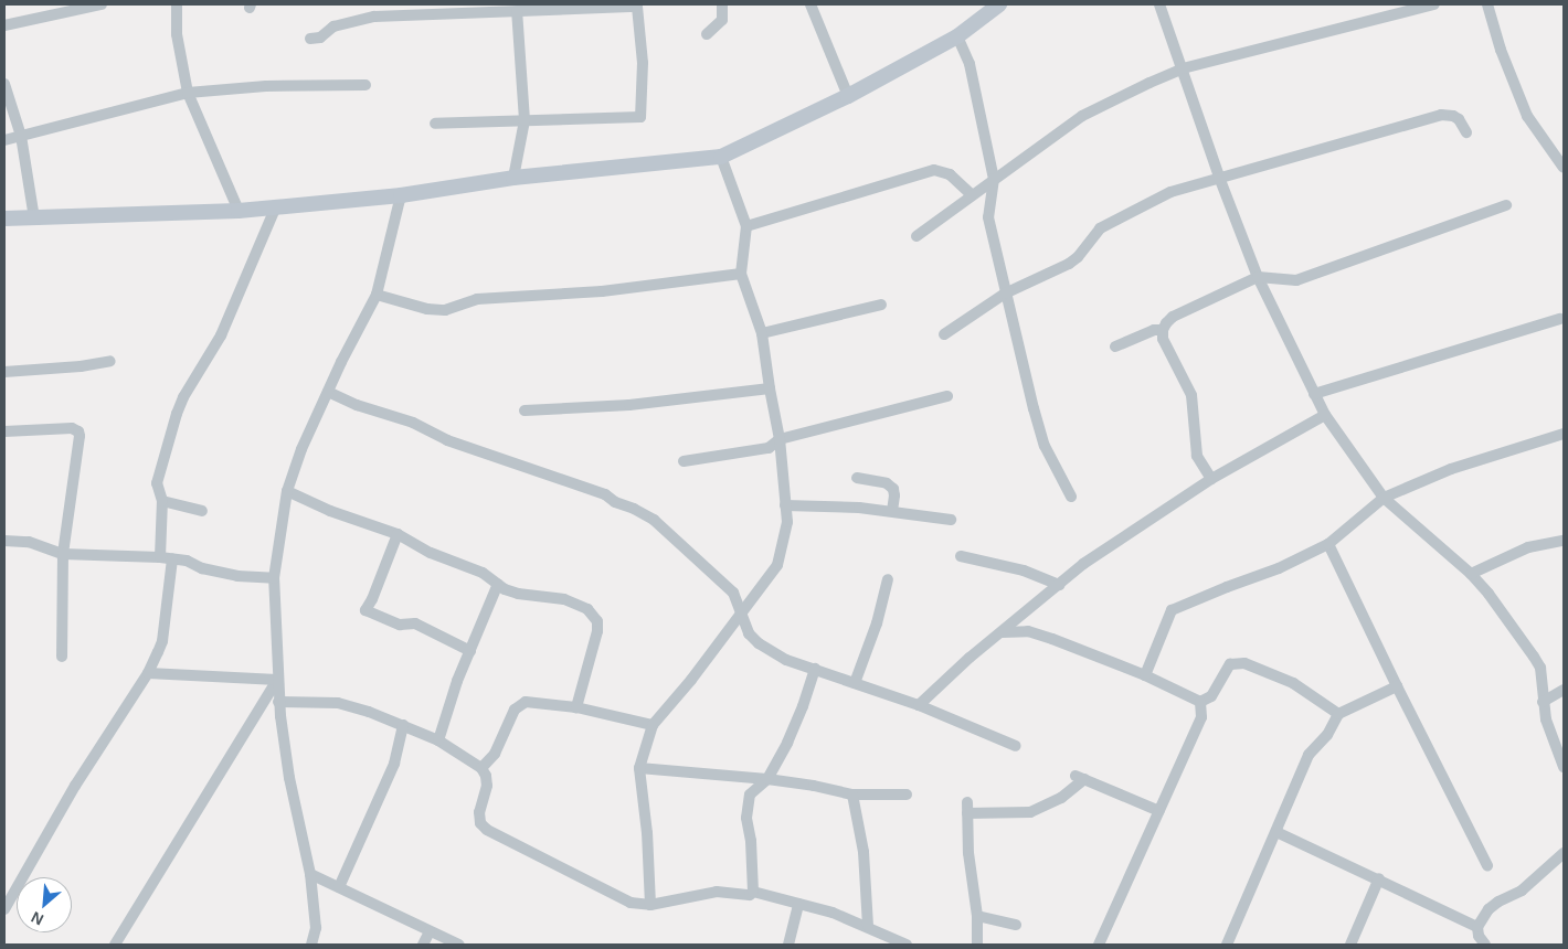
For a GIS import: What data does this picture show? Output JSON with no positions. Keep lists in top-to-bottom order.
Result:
{
  "north": "bottom left"
}
